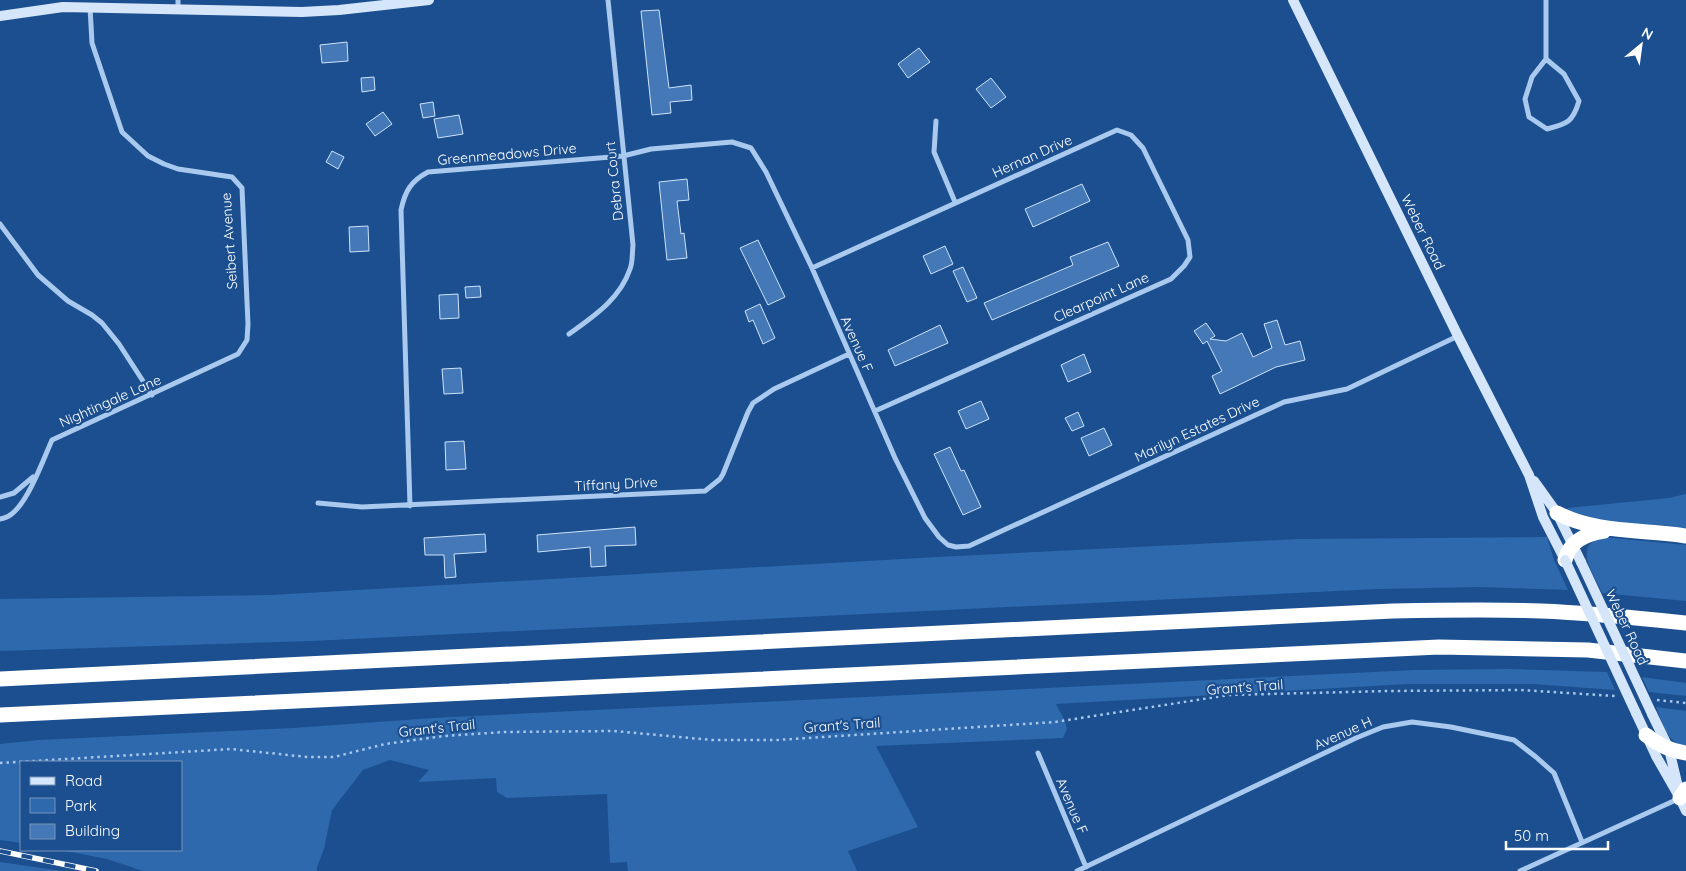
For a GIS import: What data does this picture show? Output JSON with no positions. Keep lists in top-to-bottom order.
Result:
{
  "streets": {
    "street": [
      "Greenmeadows Drive",
      "Hernan Drive",
      "Debra Court",
      "Weber Road",
      "Seibert Avenue",
      "Clearpoint Lane",
      "Avenue F",
      "Nightingale Lane",
      "Marilyn Estates Drive",
      "Tiffany Drive",
      "Avenue H"
    ],
    "path": ["Grant's Trail"]
  },
  "crossings": [
    ["Greenmeadows Drive", "Debra Court"],
    ["Greenmeadows Drive", "Avenue F"],
    ["Greenmeadows Drive", "Tiffany Drive"],
    ["Hernan Drive", "Clearpoint Lane"],
    ["Hernan Drive", "Avenue F"],
    ["Weber Road", "Marilyn Estates Drive"],
    ["Seibert Avenue", "Nightingale Lane"],
    ["Clearpoint Lane", "Avenue F"],
    ["Avenue F", "Marilyn Estates Drive"],
    ["Avenue F", "Tiffany Drive"],
    ["Avenue F", "Avenue H"]
  ],
  "legend": ["Road", "Park", "Building"],
  "scale_bar": "50 m",
  "north": "top right"
}
